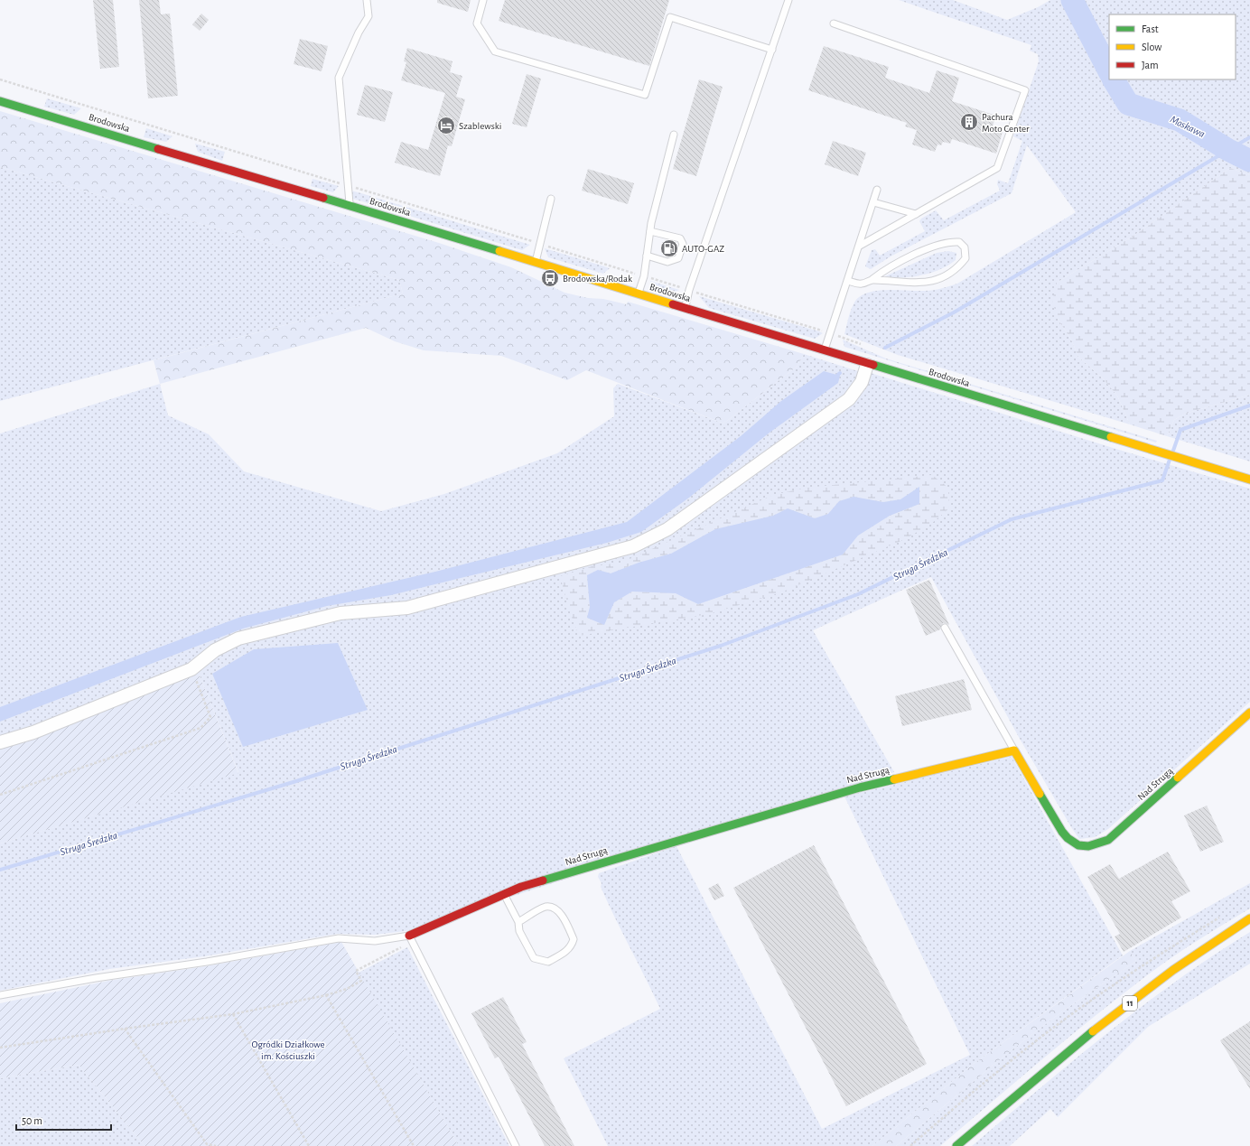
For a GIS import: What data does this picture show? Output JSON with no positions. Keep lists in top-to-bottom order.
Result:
{
  "streets": {
    "main road": ["Brodowska", "Nad Strugą", "11"]
  },
  "water": ["Moskawa", "Struga Średzka"],
  "parks": ["Ogródki Działkowe im. Kościuszki"],
  "places": {
    "building": ["Pachura Moto Center"],
    "hotel": ["Szablewski"],
    "fuel station": ["AUTO-GAZ"],
    "bus stop": ["Brodowska/Rodak"]
  },
  "legend": ["Fast", "Slow", "Jam"],
  "scale_bar": "50 m"
}
